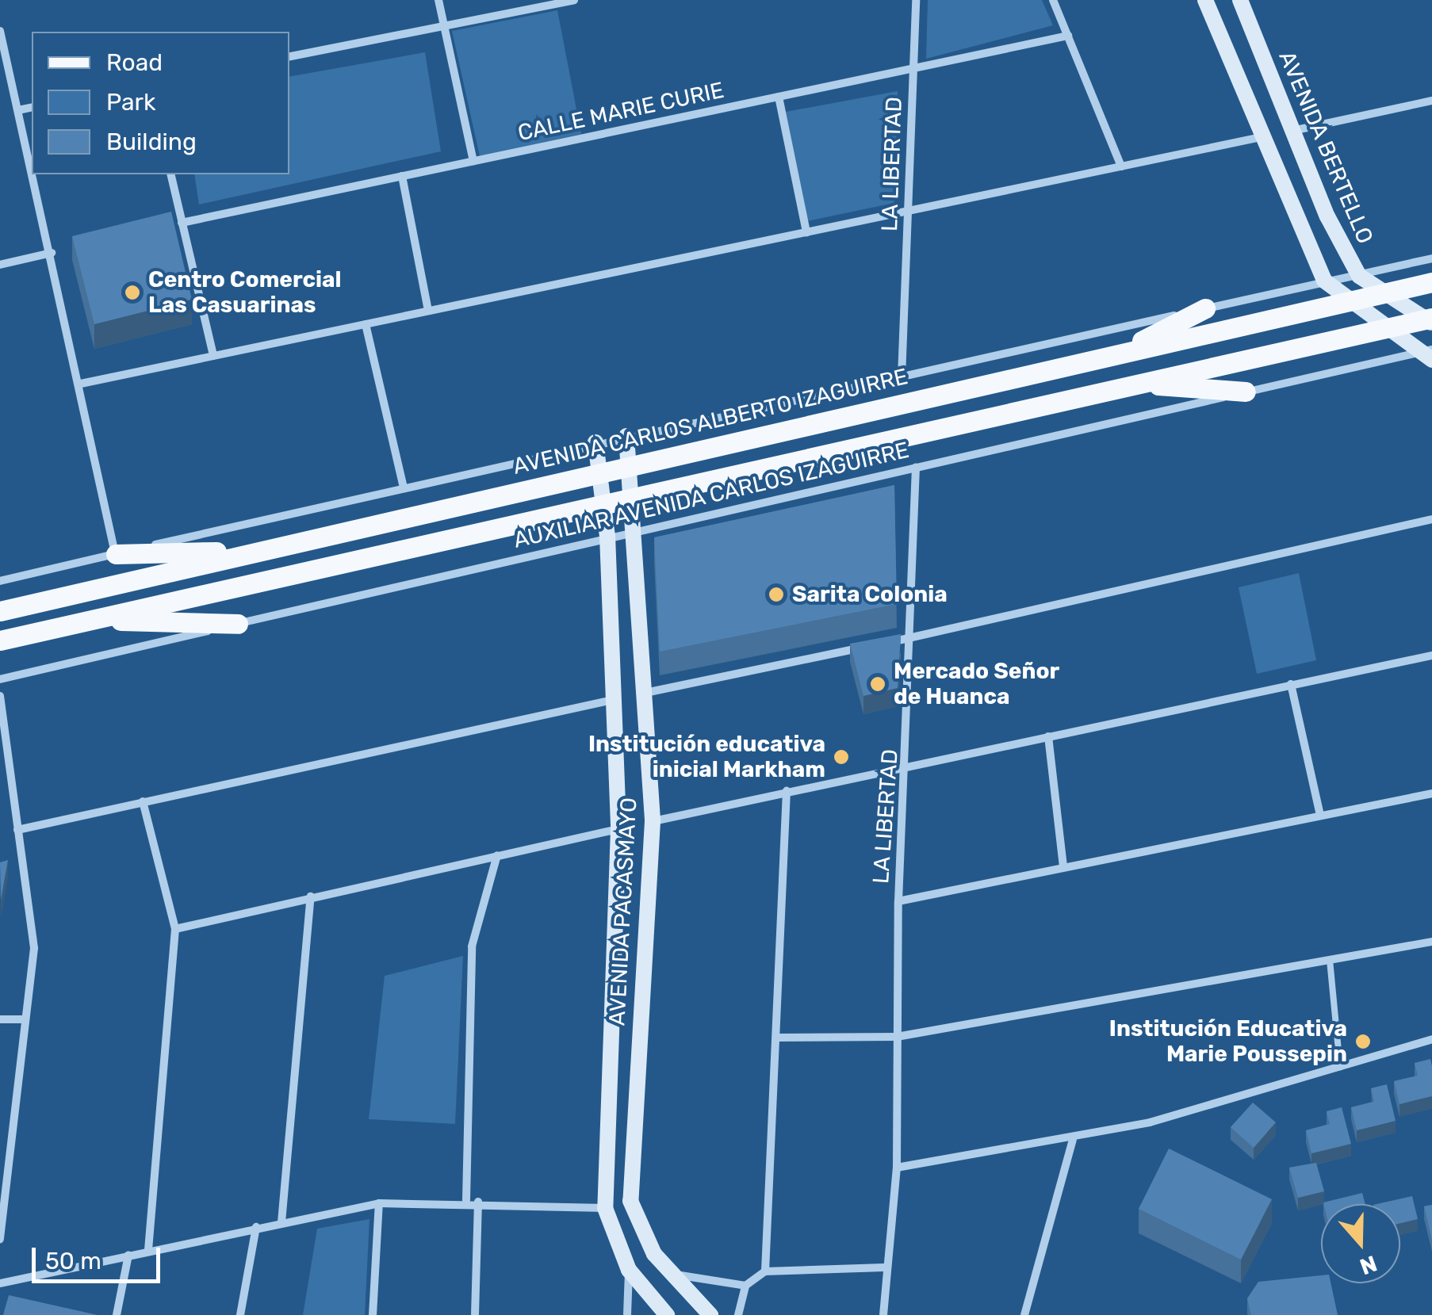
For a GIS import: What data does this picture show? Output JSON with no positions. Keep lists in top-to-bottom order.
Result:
{
  "streets": {
    "main road": ["AVENIDA BERTELLO", "AVENIDA CARLOS ALBERTO IZAGUIRRE", "AVENIDA PACASMAYO"],
    "street": ["CALLE MARIE CURIE", "LA LIBERTAD", "AUXILIAR AVENIDA CARLOS IZAGUIRRE"]
  },
  "crossings": [
    ["CALLE MARIE CURIE", "LA LIBERTAD"],
    ["AVENIDA BERTELLO", "AVENIDA CARLOS ALBERTO IZAGUIRRE"],
    ["LA LIBERTAD", "AUXILIAR AVENIDA CARLOS IZAGUIRRE"],
    ["AVENIDA CARLOS ALBERTO IZAGUIRRE", "AVENIDA PACASMAYO"],
    ["AUXILIAR AVENIDA CARLOS IZAGUIRRE", "AVENIDA PACASMAYO"]
  ],
  "places": [
    "Centro Comercial Las Casuarinas",
    "Sarita Colonia",
    "Mercado Señor de Huanca",
    "Institución educativa inicial Markham",
    "Institución Educativa Marie Poussepin"
  ],
  "legend": ["Road", "Park", "Building"],
  "scale_bar": "50 m",
  "north": "bottom"
}
